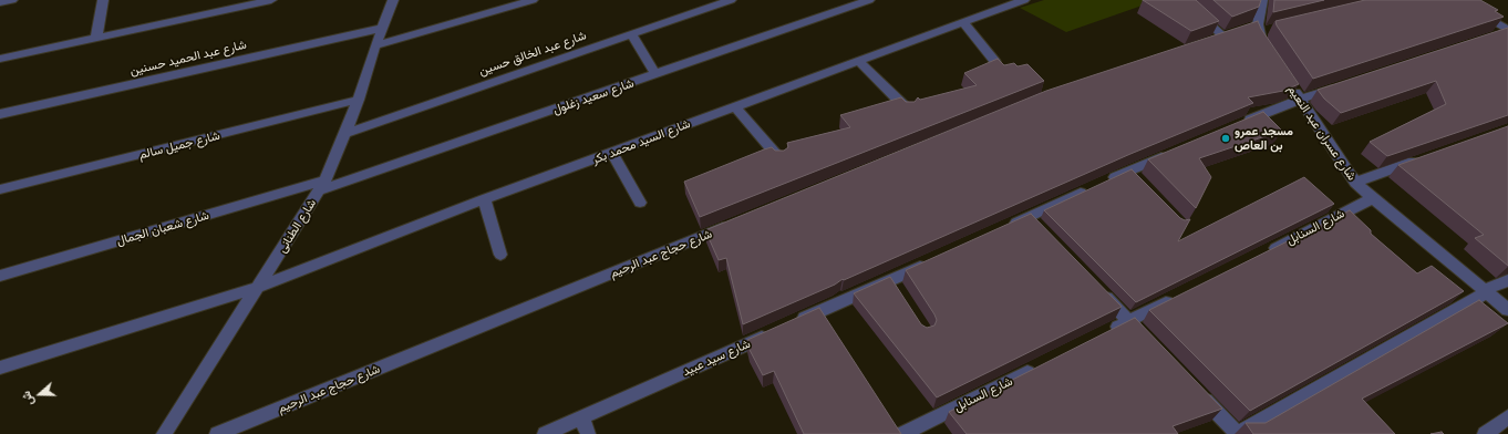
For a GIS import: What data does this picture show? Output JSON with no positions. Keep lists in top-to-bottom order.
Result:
{
  "streets": {
    "street": [
      "شارع عبد الخالق حسين",
      "شارع عبد الحميد حسنين",
      "شارع سعيد زغلول",
      "شارع عسران عبد النعيم",
      "شارع السيد محمد بكر",
      "شارع جميل سالم",
      "شارع الطنانى",
      "شارع السنابل",
      "شارع شعبان الجمال",
      "شارع حجاج عبد الرحيم",
      "شارع سيد عبيد"
    ]
  },
  "crossings": [
    ["شارع عبد الخالق حسين", "شارع الطنانى"],
    ["شارع عبد الحميد حسنين", "شارع الطنانى"],
    ["شارع سعيد زغلول", "شارع الطنانى"],
    ["شارع سعيد زغلول", "شارع شعبان الجمال"],
    ["شارع عسران عبد النعيم", "شارع السنابل"],
    ["شارع السيد محمد بكر", "شارع الطنانى"],
    ["شارع جميل سالم", "شارع الطنانى"],
    ["شارع الطنانى", "شارع شعبان الجمال"]
  ],
  "places": ["مسجد عمرو بن العاص"],
  "north": "left"
}
